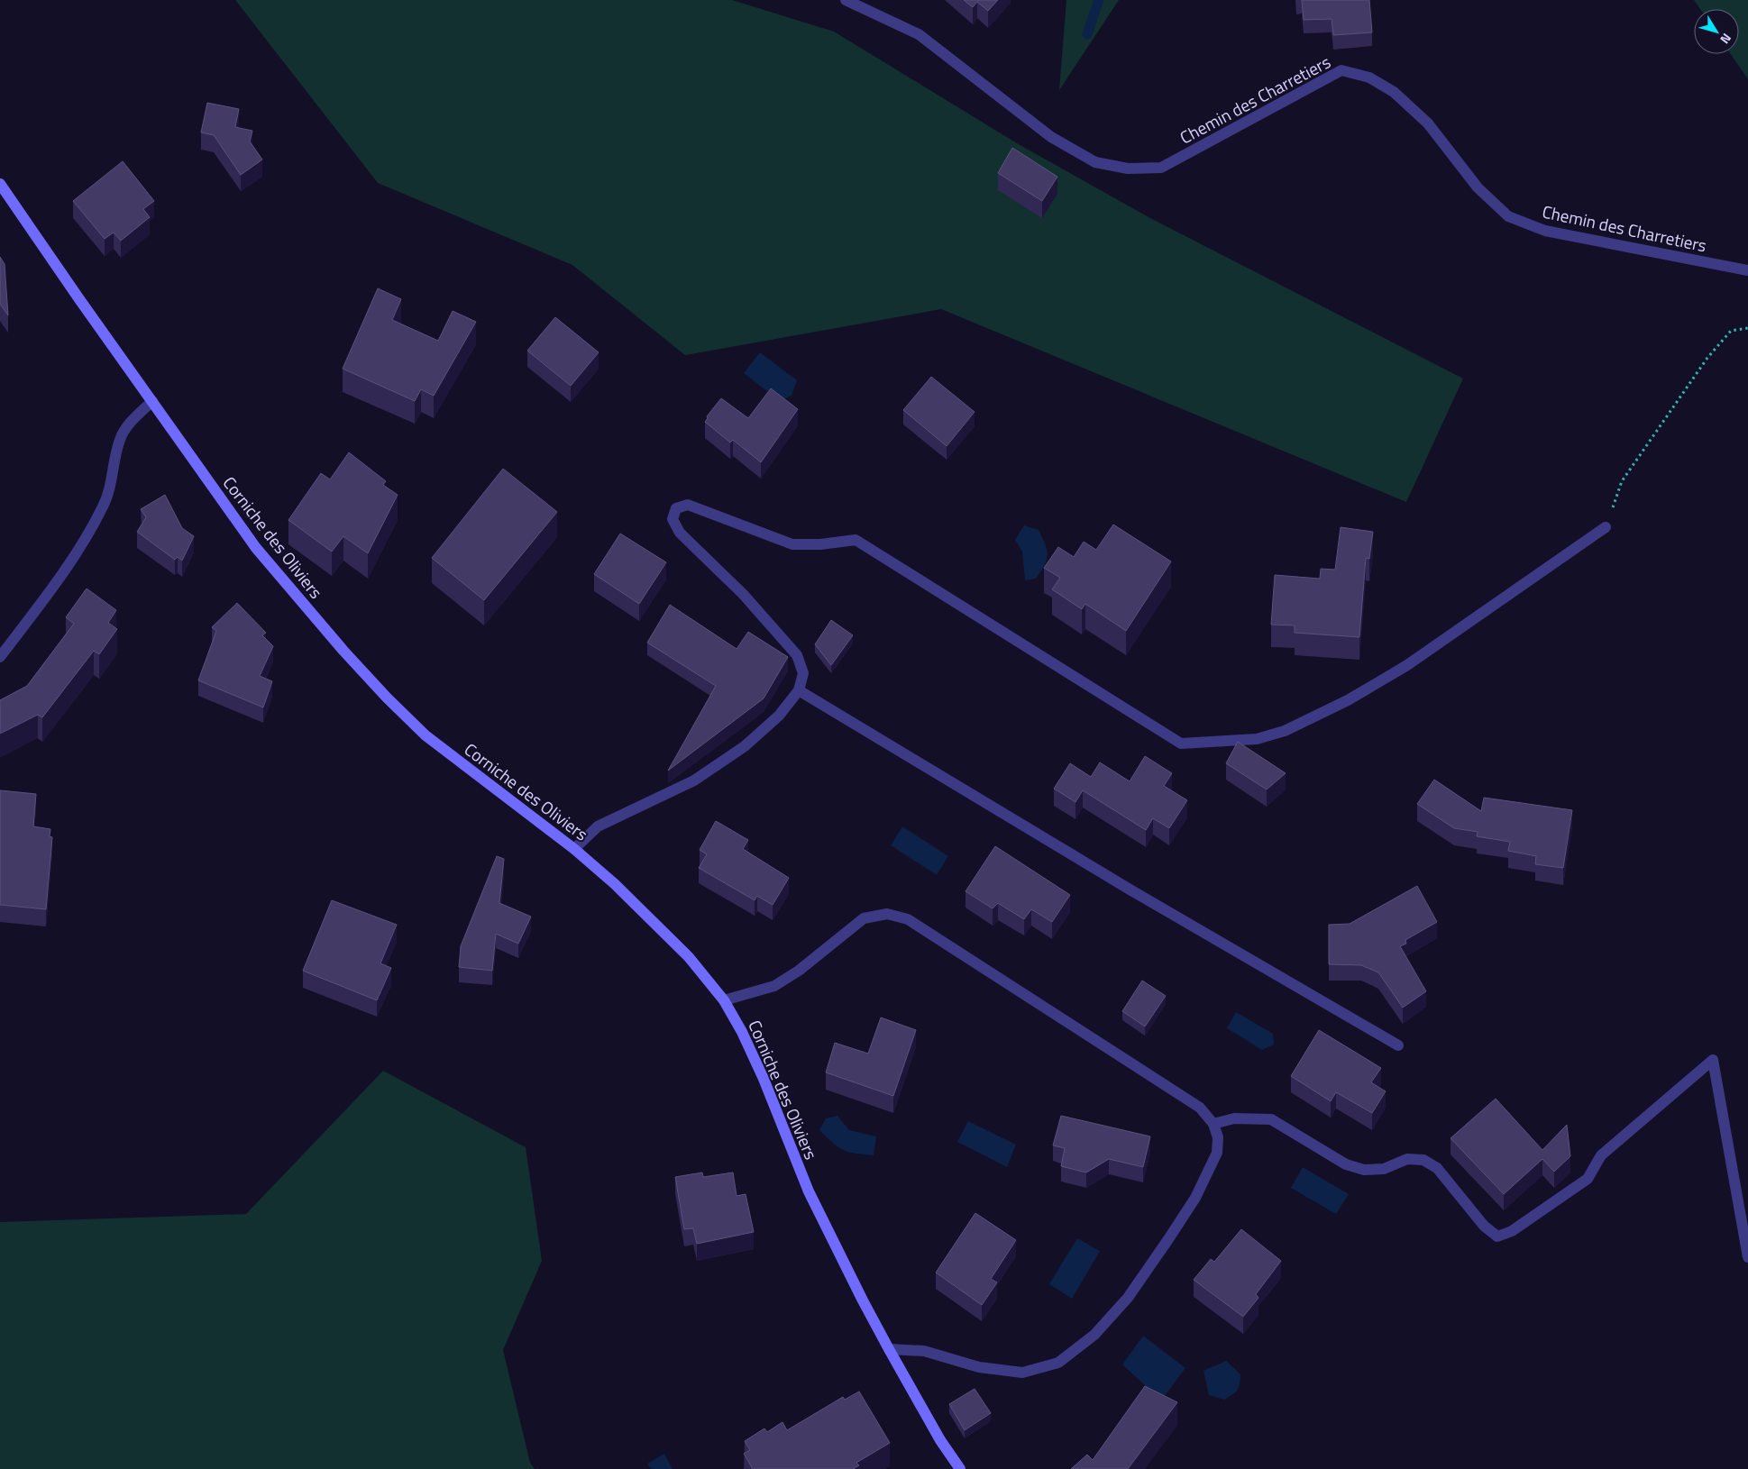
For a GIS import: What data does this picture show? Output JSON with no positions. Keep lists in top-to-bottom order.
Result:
{
  "streets": {
    "street": ["Chemin des Charretiers", "Corniche des Oliviers"]
  },
  "north": "bottom right"
}
